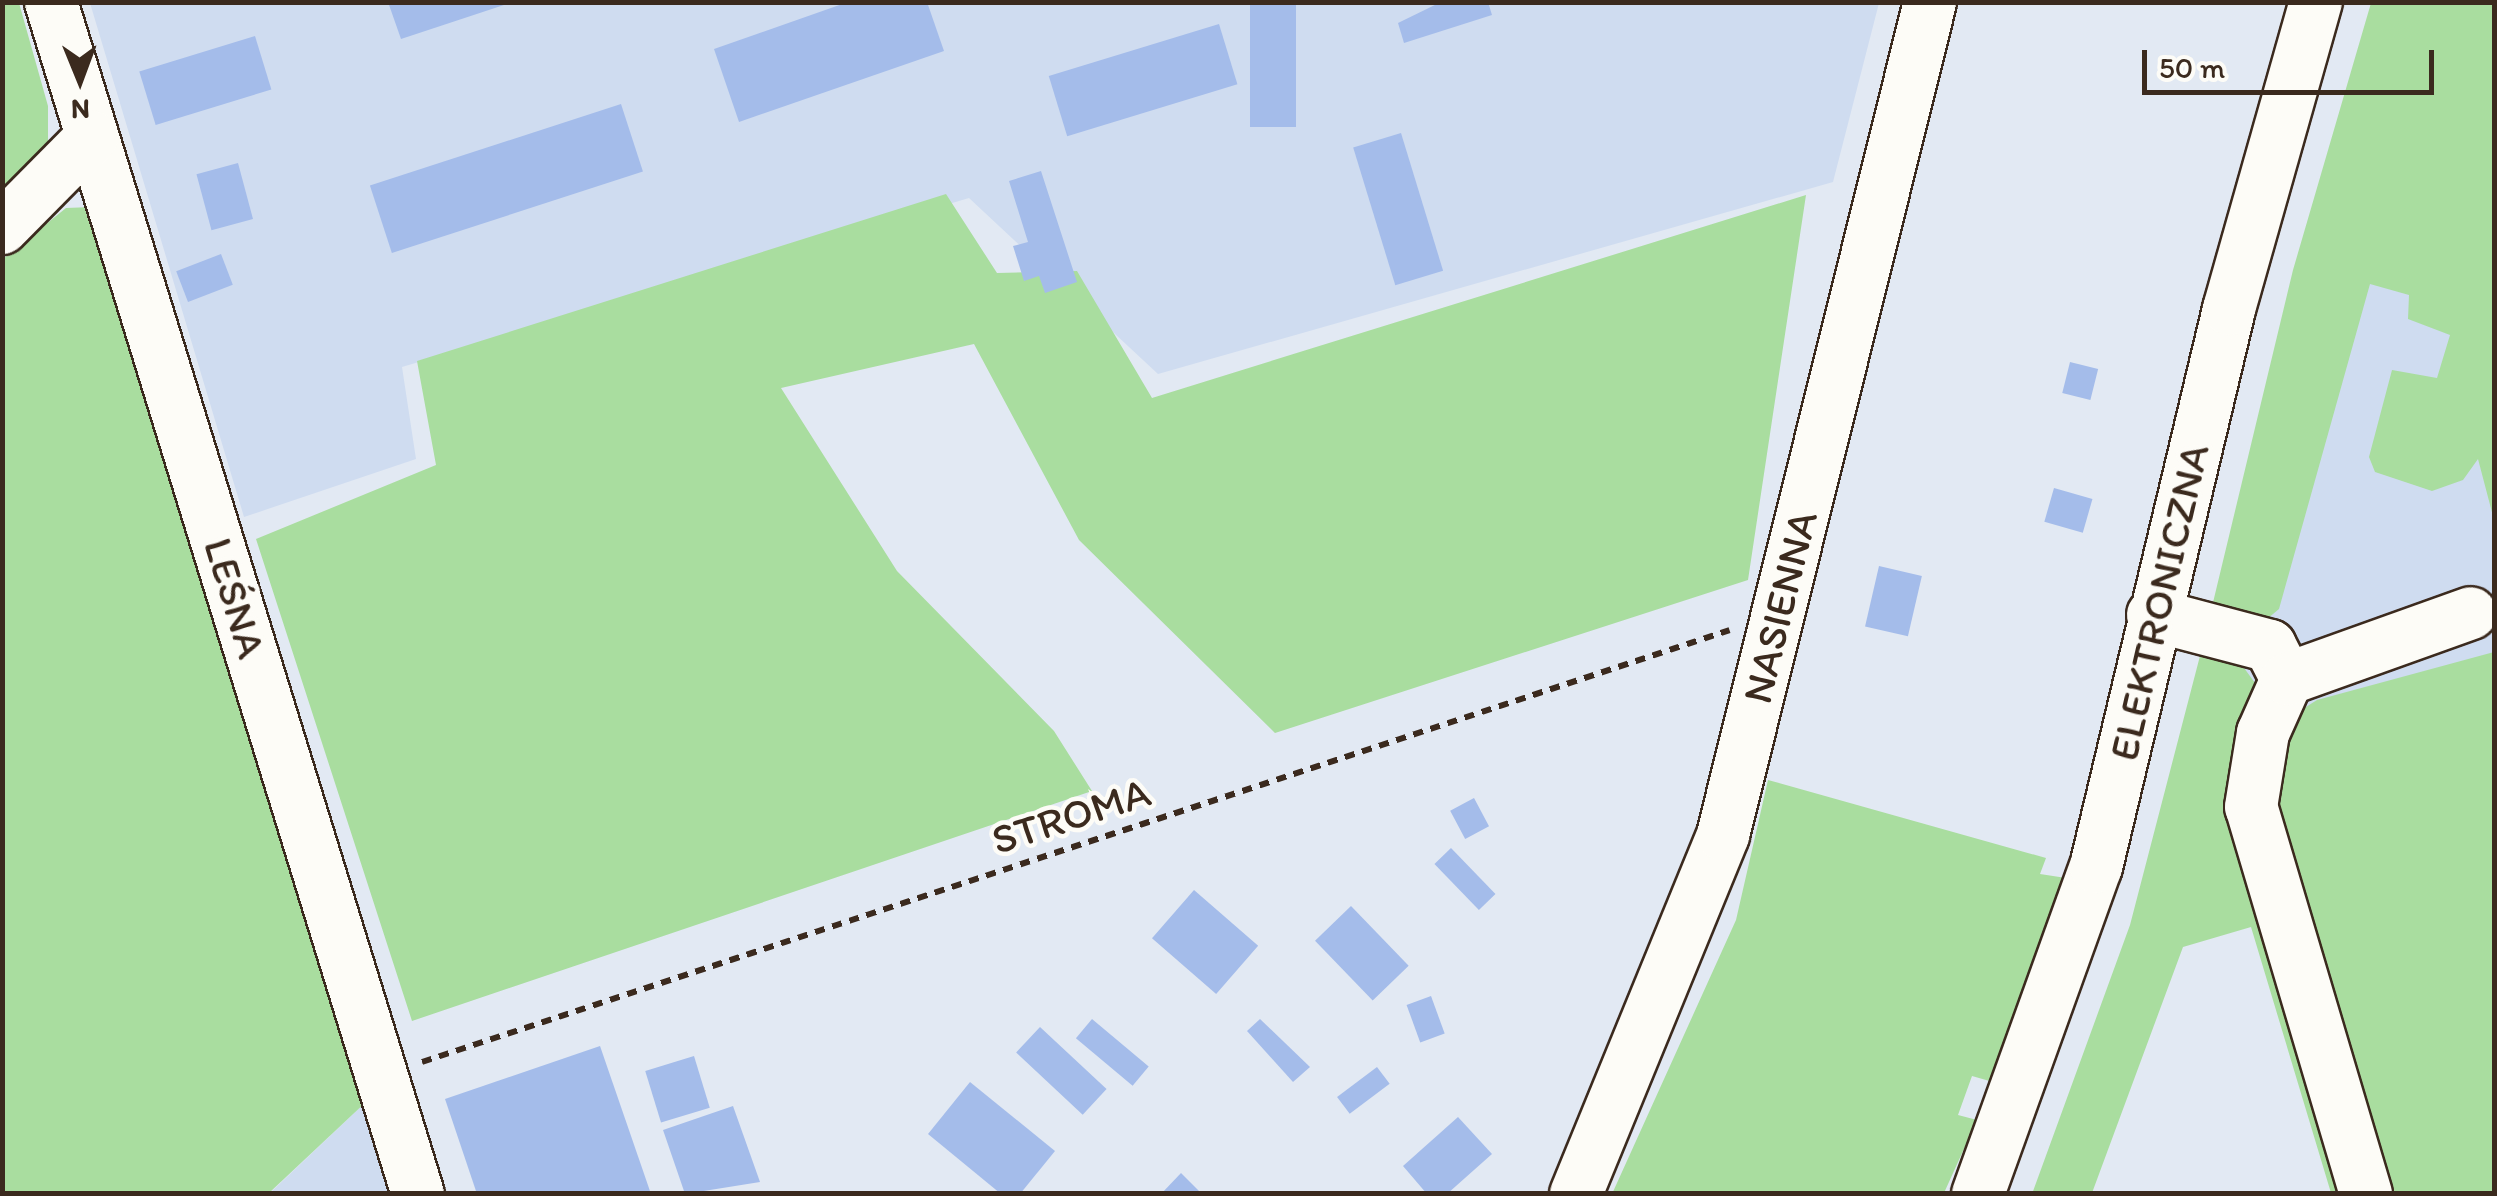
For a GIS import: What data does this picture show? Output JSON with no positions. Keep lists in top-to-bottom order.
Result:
{
  "streets": {
    "street": ["LEŚNA", "ELEKTRONICZNA", "NASIENNA"],
    "path": ["STROMA"]
  },
  "crossings": [
    ["LEŚNA", "STROMA"],
    ["NASIENNA", "STROMA"]
  ],
  "scale_bar": "50 m",
  "north": "bottom"
}
